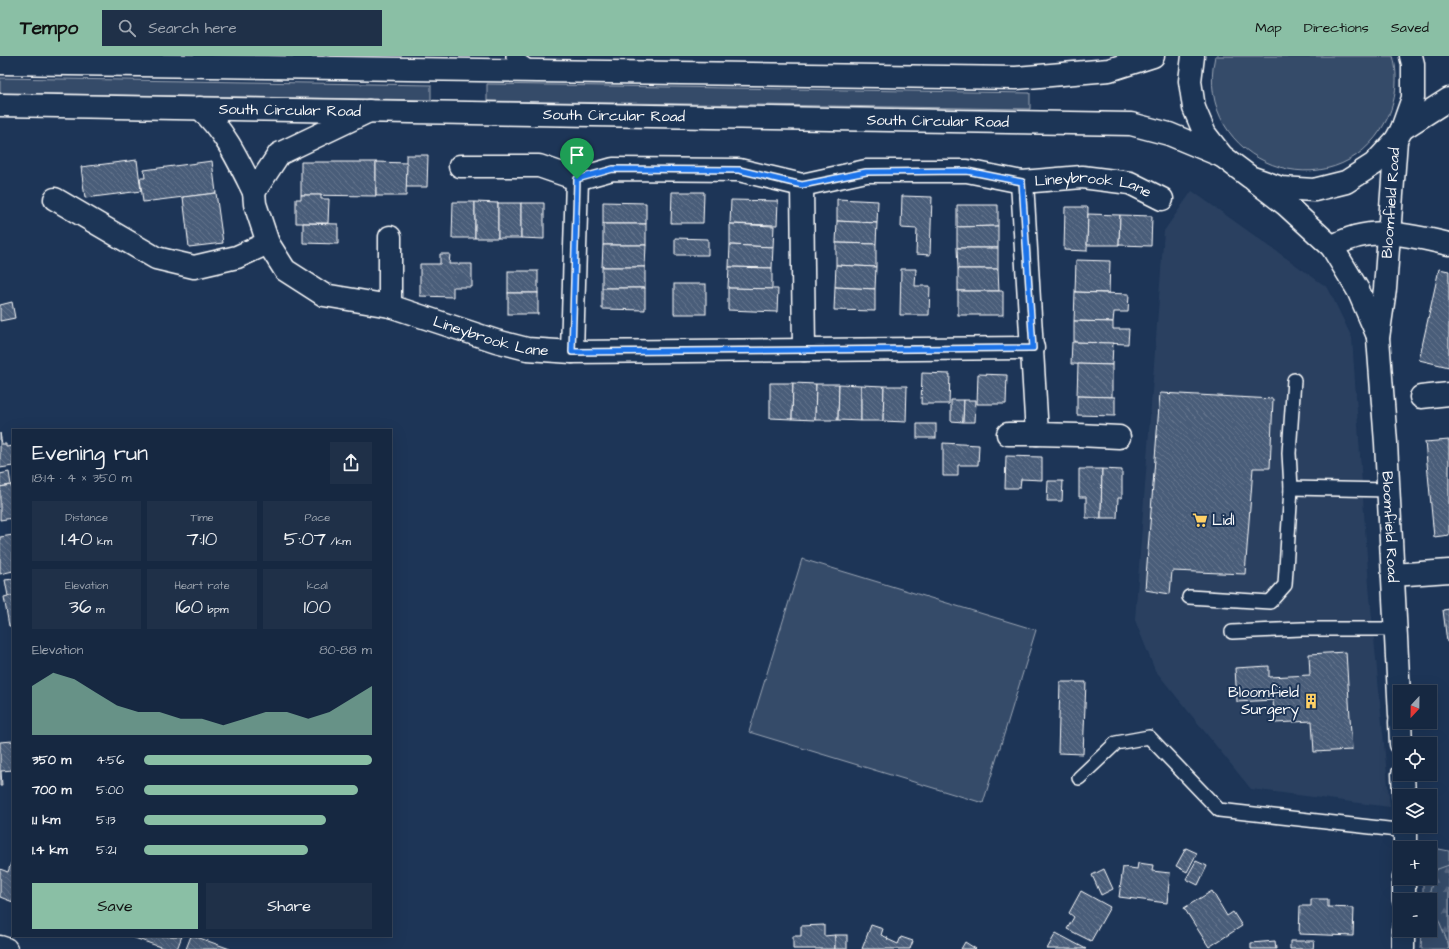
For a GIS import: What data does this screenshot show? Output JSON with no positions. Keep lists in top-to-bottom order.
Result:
{
  "streets": {
    "main road": ["South Circular Road", "Lineybrook Lane", "Bloomfield Road"]
  },
  "crossings": [
    ["South Circular Road", "Lineybrook Lane"],
    ["South Circular Road", "Bloomfield Road"]
  ],
  "places": {
    "supermarket": ["Lidl"],
    "building": ["Bloomfield Surgery"]
  },
  "north": "bottom",
  "page": {
    "header": "Tempo",
    "search": "Search here",
    "nav": ["Map", "Directions", "Saved"],
    "heading": ["Evening run", "18:14 · 4 × 350 m"],
    "stats": [
      ["Distance", "1.40 km"],
      ["Time", "7:10"],
      ["Pace", "5:07 /km"],
      ["Elevation", "36 m"],
      ["Heart rate", "160 bpm"],
      ["kcal", "100"]
    ],
    "chart": ["Elevation", "80–88 m"],
    "map_buttons": ["+", "−"],
    "list": [
      {
        "name": "350 m",
        "note": "4:56"
      },
      {
        "name": "700 m",
        "note": "5:00"
      },
      {
        "name": "1.1 km",
        "note": "5:13"
      },
      {
        "name": "1.4 km",
        "note": "5:21"
      }
    ],
    "buttons": ["Save", "Share"]
  }
}
